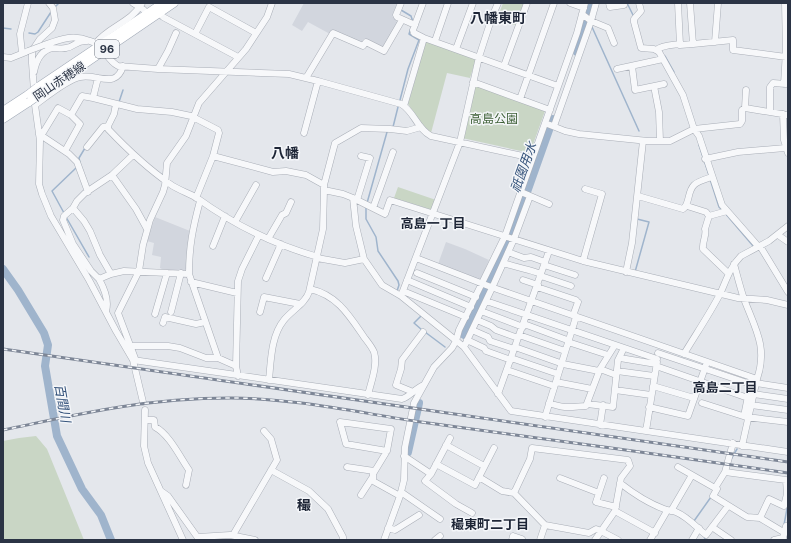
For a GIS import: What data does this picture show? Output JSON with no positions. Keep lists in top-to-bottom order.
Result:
{
  "streets": {
    "main road": ["96", "岡山赤穂線"]
  },
  "districts": [
    "八幡東町",
    "八幡",
    "高島一丁目",
    "高島二丁目",
    "穝",
    "穝東町二丁目"
  ],
  "water": ["祇園用水", "百間川"],
  "parks": ["高島公園"]
}
